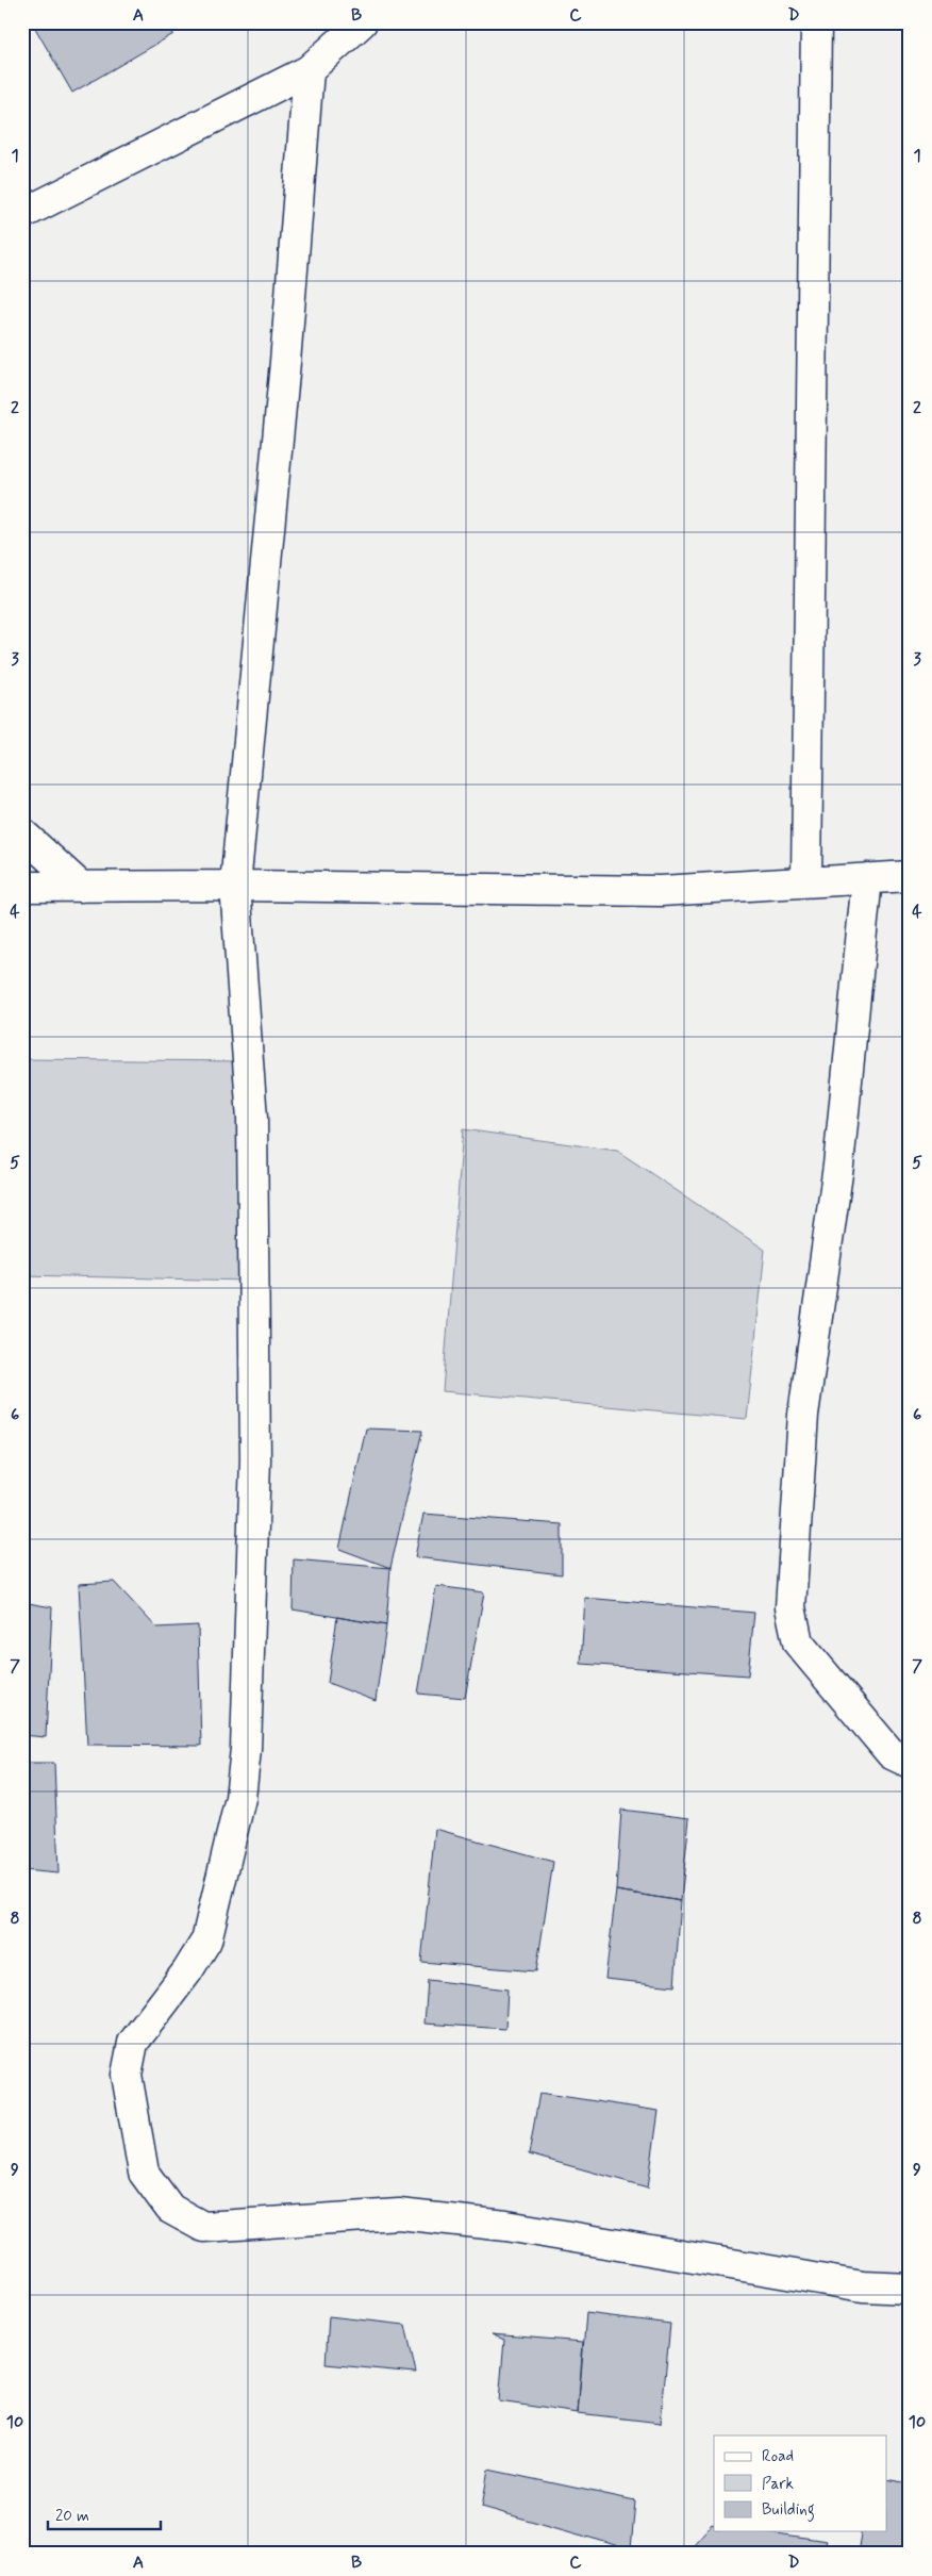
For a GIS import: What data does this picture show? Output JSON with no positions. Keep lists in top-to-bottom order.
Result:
{
  "legend": ["Road", "Park", "Building"],
  "scale_bar": "20 m",
  "grid": {
    "columns": [
      "A",
      "B",
      "C",
      "D"
    ],
    "rows": [
      "1",
      "2",
      "3",
      "4",
      "5",
      "6",
      "7",
      "8",
      "9",
      "10"
    ]
  }
}
